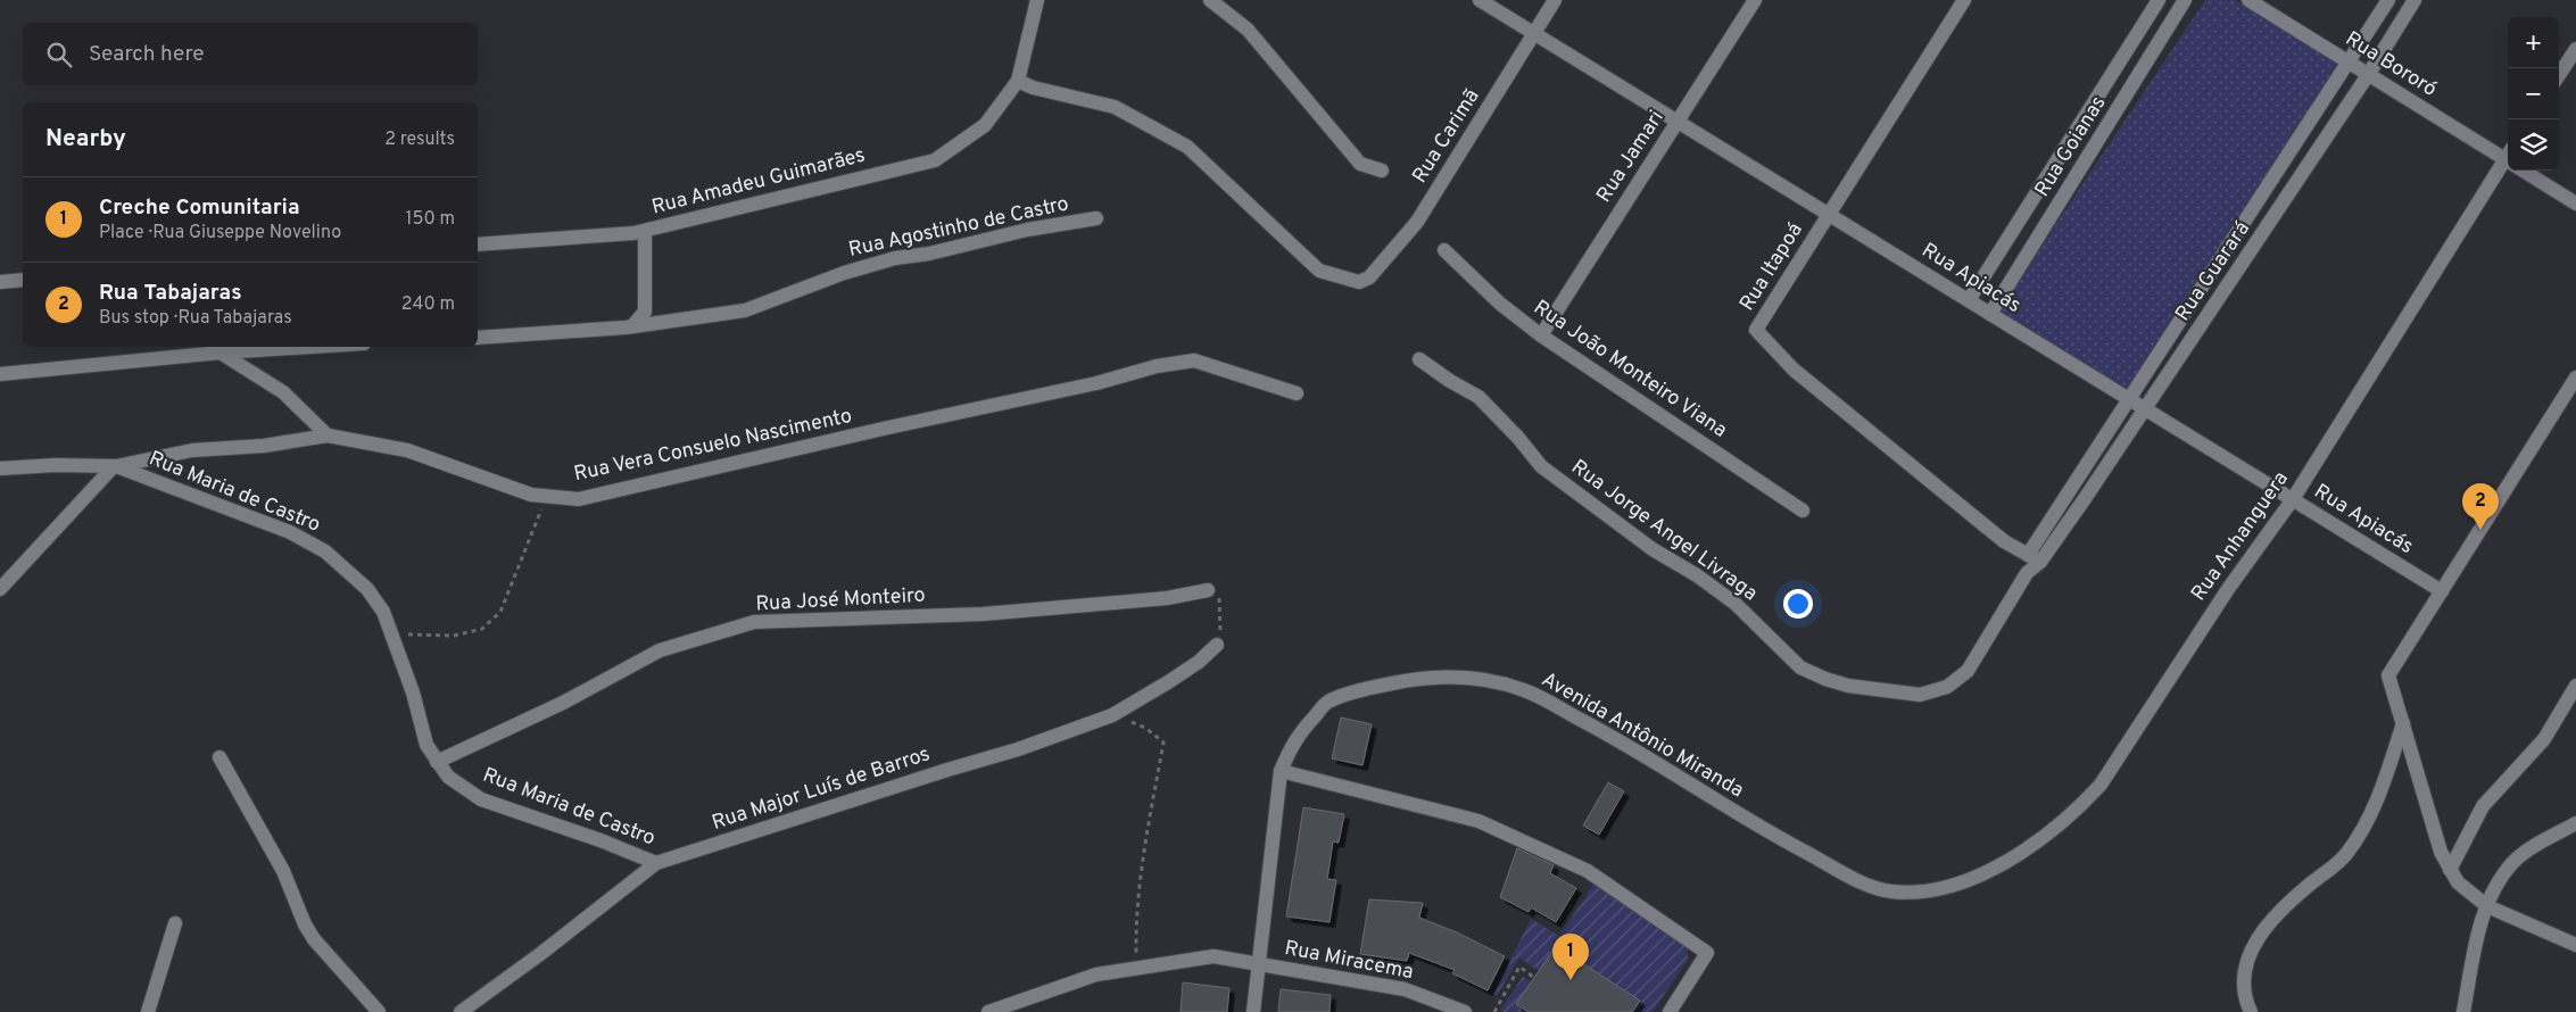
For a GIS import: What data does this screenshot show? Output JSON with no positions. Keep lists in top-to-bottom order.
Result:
{
  "streets": {
    "street": [
      "Rua Bororó",
      "Rua Carimã",
      "Rua Goianas",
      "Rua Jamari",
      "Rua Amadeu Guimarães",
      "Rua Agostinho de Castro",
      "Rua Itapoá",
      "Rua Guarará",
      "Rua Apiacás",
      "Rua João Monteiro Viana",
      "Rua Vera Consuelo Nascimento",
      "Rua Maria de Castro",
      "Rua Jorge Angel Livraga",
      "Rua Anhanguera",
      "Rua José Monteiro",
      "Avenida Antônio Miranda",
      "Rua Major Luís de Barros",
      "Rua Miracema"
    ]
  },
  "crossings": [
    ["Rua Bororó", "Rua Guarará"],
    ["Rua Carimã", "Rua Amadeu Guimarães"],
    ["Rua Carimã", "Rua Apiacás"],
    ["Rua Goianas", "Rua Apiacás"],
    ["Rua Jamari", "Rua Apiacás"],
    ["Rua Jamari", "Rua João Monteiro Viana"],
    ["Rua Itapoá", "Rua Guarará"],
    ["Rua Itapoá", "Rua Apiacás"],
    ["Rua Guarará", "Rua Apiacás"],
    ["Rua Guarará", "Rua Jorge Angel Livraga"],
    ["Rua Apiacás", "Rua Anhanguera"],
    ["Rua Vera Consuelo Nascimento", "Rua Maria de Castro"],
    ["Rua Maria de Castro", "Rua José Monteiro"],
    ["Rua Maria de Castro", "Rua Major Luís de Barros"],
    ["Rua Anhanguera", "Avenida Antônio Miranda"],
    ["Avenida Antônio Miranda", "Rua Miracema"]
  ],
  "page": {
    "map_buttons": ["+", "−"],
    "search": "Search here",
    "heading": ["Nearby", "2 results"],
    "list": [
      {
        "mark": "1",
        "name": "Creche Comunitaria",
        "note": "Place · Rua Giuseppe Novelino",
        "value": "150 m"
      },
      {
        "mark": "2",
        "name": "Rua Tabajaras",
        "note": "Bus stop · Rua Tabajaras",
        "value": "240 m"
      }
    ],
    "pins": ["2", "1"]
  }
}
